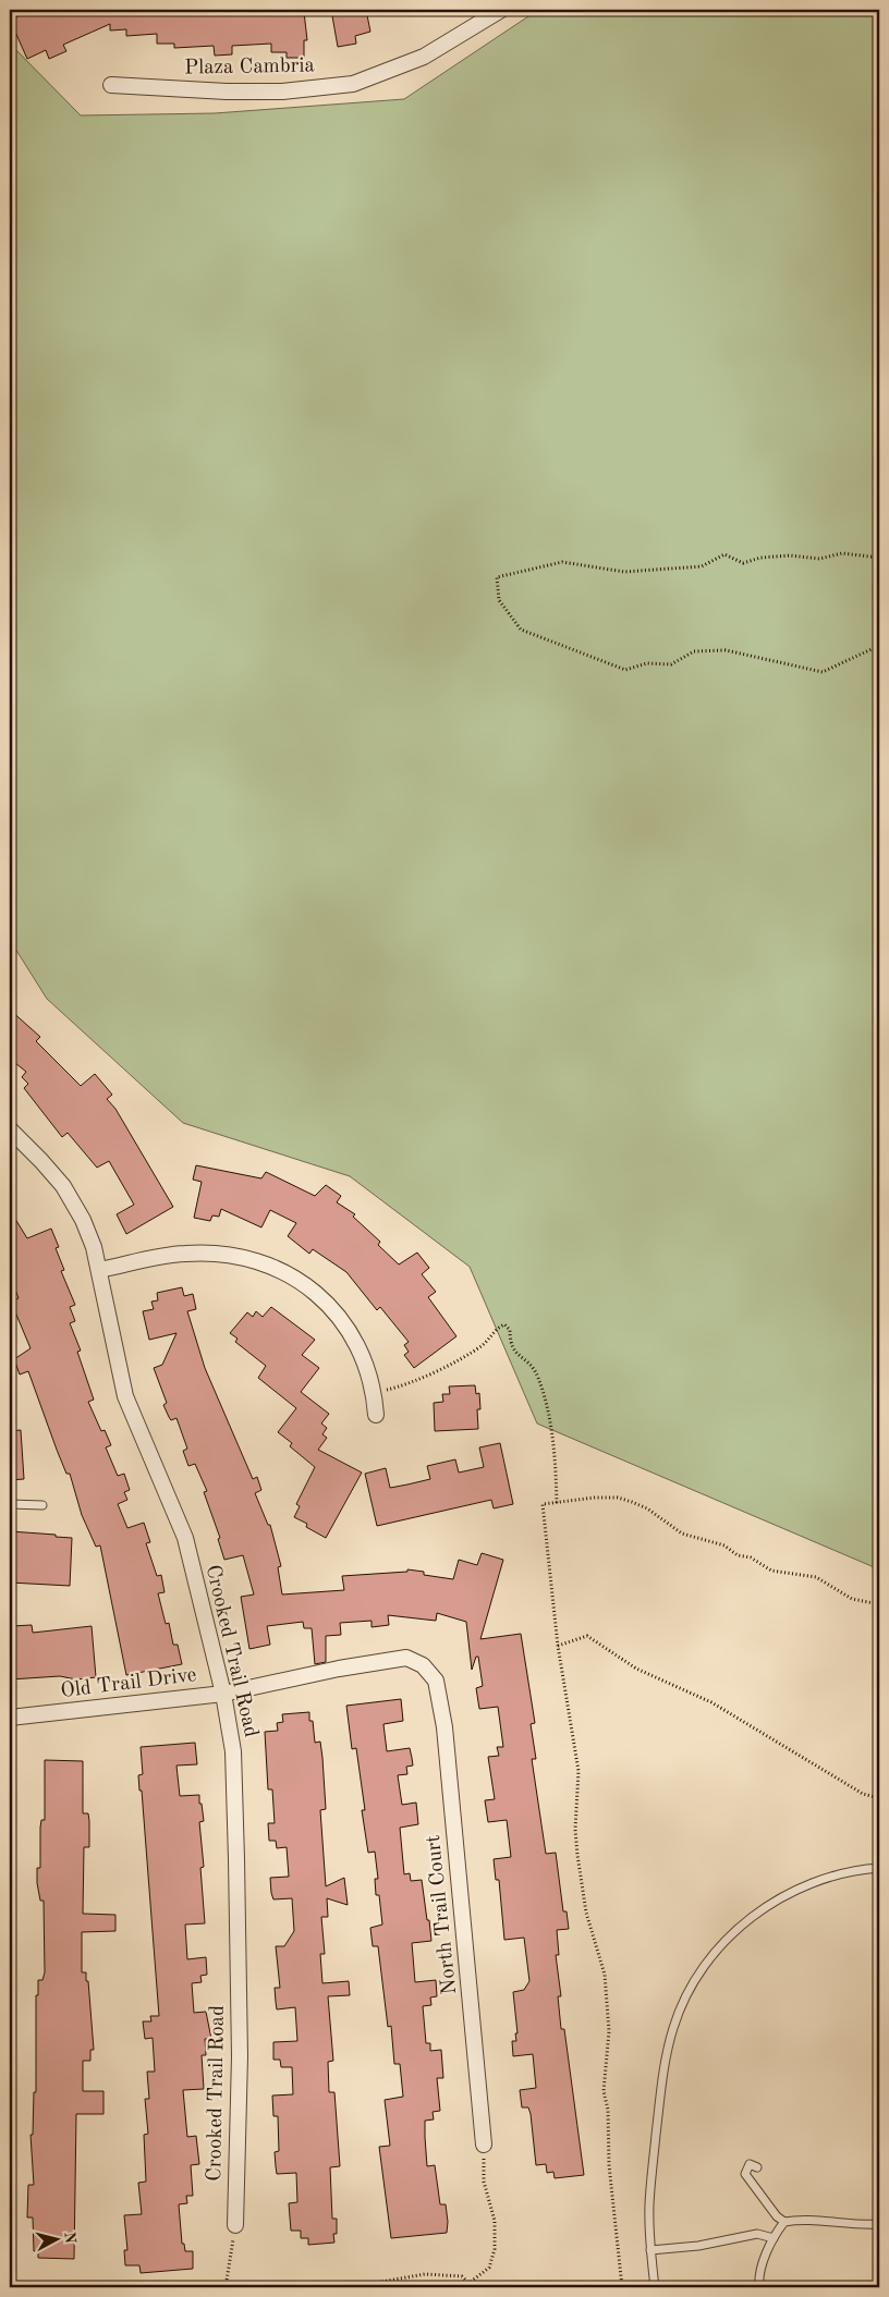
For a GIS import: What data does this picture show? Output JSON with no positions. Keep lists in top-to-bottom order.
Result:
{
  "streets": {
    "street": [
      "Plaza Cambria",
      "Crooked Trail Road",
      "Old Trail Drive",
      "North Trail Court"
    ]
  },
  "crossings": [
    ["Crooked Trail Road", "Old Trail Drive"],
    ["Old Trail Drive", "North Trail Court"]
  ],
  "north": "right"
}
